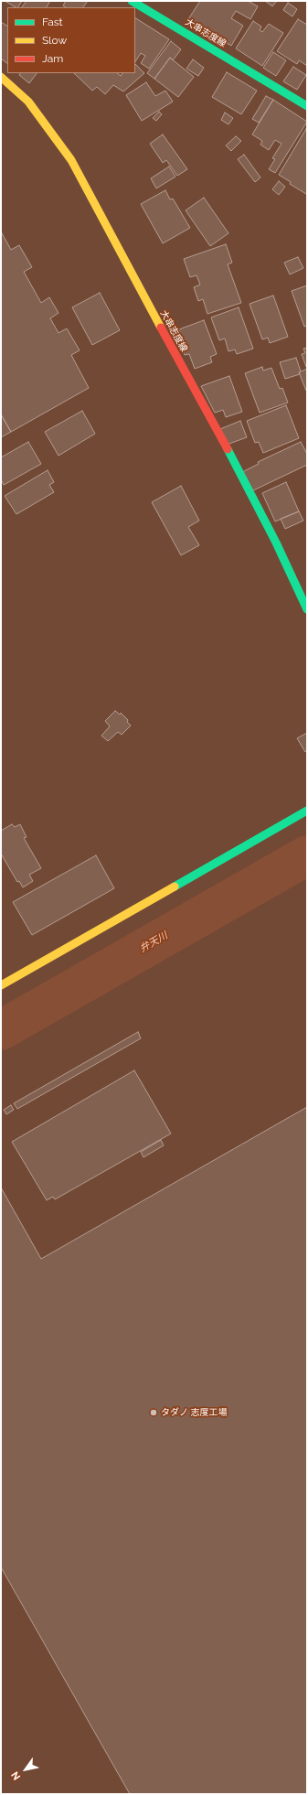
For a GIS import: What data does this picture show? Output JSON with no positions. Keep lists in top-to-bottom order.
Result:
{
  "streets": {
    "main road": ["大串志度線"]
  },
  "water": ["弁天川"],
  "places": ["タダノ 志度工場"],
  "legend": ["Fast", "Slow", "Jam"],
  "north": "bottom left"
}
